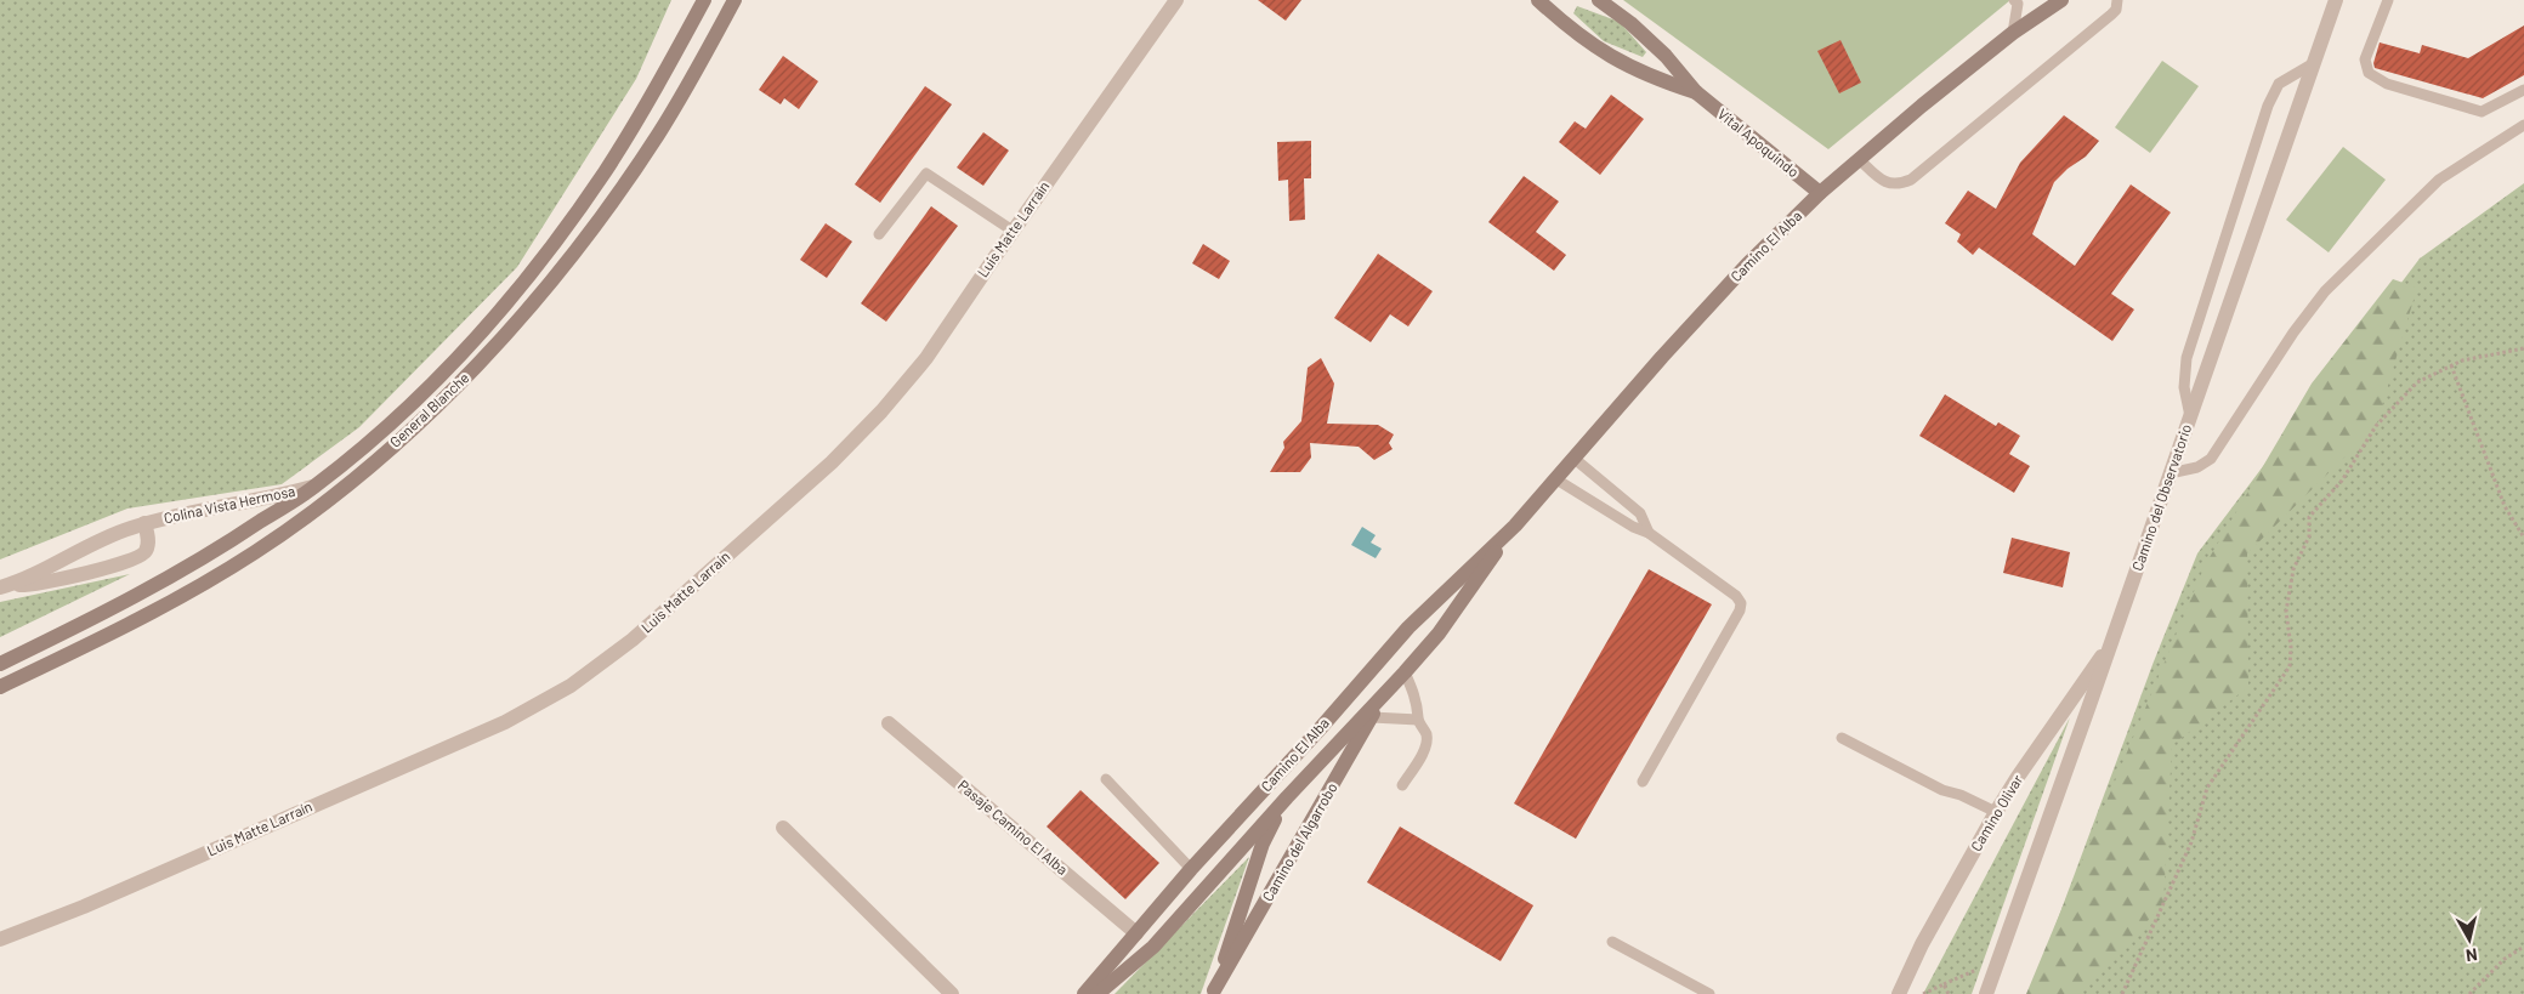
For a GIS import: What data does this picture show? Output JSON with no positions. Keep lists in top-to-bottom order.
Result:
{
  "streets": {
    "main road": [
      "Vital Apoquindo",
      "Camino El Alba",
      "General Blanche",
      "Camino del Algarrobo"
    ],
    "street": [
      "Luis Matte Larraín",
      "Camino del Observatorio",
      "Colina Vista Hermosa",
      "Camino Olivar",
      "Pasaje Camino El Alba"
    ]
  },
  "crossings": [
    ["Vital Apoquindo", "Camino El Alba"],
    ["Camino El Alba", "Pasaje Camino El Alba"],
    ["Camino El Alba", "Camino del Algarrobo"],
    ["General Blanche", "Colina Vista Hermosa"],
    ["Camino del Observatorio", "Camino Olivar"]
  ],
  "north": "bottom"
}
